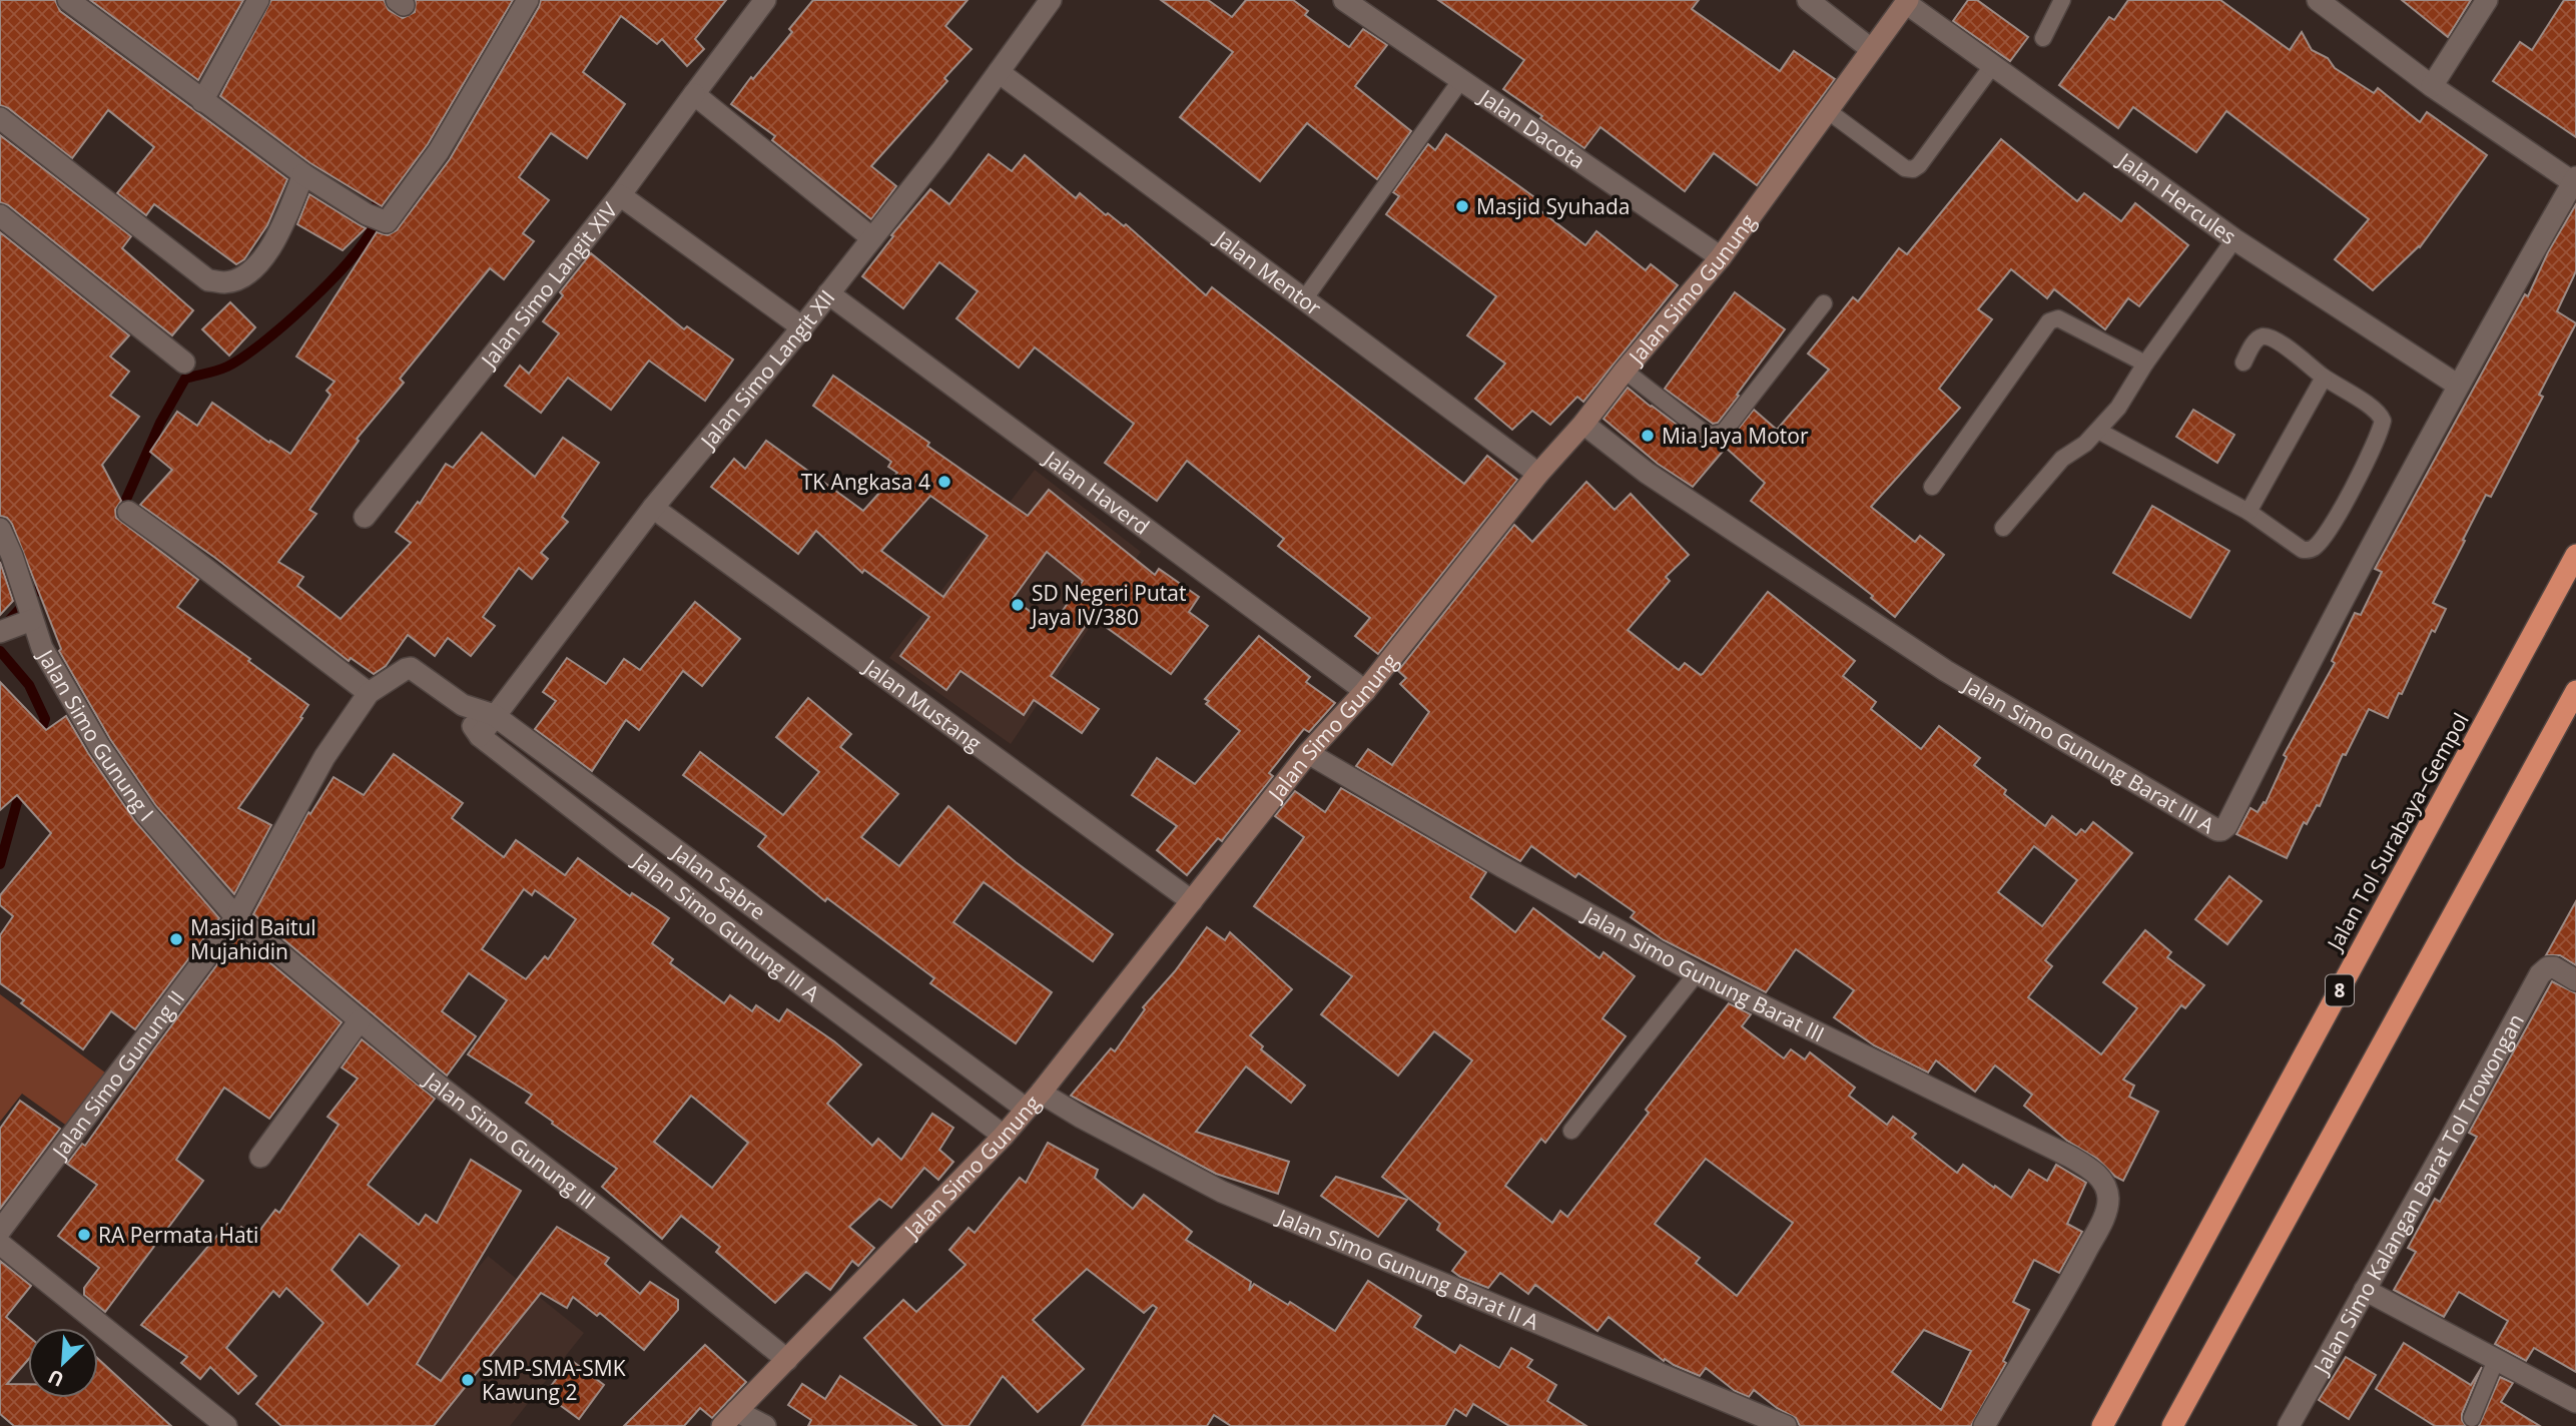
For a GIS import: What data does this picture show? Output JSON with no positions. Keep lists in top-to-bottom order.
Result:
{
  "streets": {
    "highway": ["Jalan Tol Surabaya–Gempol", "8"],
    "main road": ["Jalan Simo Gunung"],
    "street": [
      "Jalan Dacota",
      "Jalan Hercules",
      "Jalan Mentor",
      "Jalan Simo Langit XIV",
      "Jalan Simo Langit XII",
      "Jalan Haverd",
      "Jalan Mustang",
      "Jalan Simo Gunung I",
      "Jalan Simo Gunung Barat III A",
      "Jalan Sabre",
      "Jalan Simo Gunung III A",
      "Jalan Simo Gunung Barat III",
      "Jalan Simo Gunung II",
      "Jalan Simo Gunung III",
      "Jalan Simo Kalangan Barat Tol Trowongan",
      "Jalan Simo Gunung Barat II A"
    ]
  },
  "crossings": [
    ["Jalan Dacota", "Jalan Simo Gunung"],
    ["Jalan Hercules", "Jalan Simo Gunung"],
    ["Jalan Hercules", "Jalan Simo Gunung Barat III A"],
    ["Jalan Mentor", "Jalan Simo Gunung"],
    ["Jalan Mentor", "Jalan Simo Langit XII"],
    ["Jalan Simo Langit XIV", "Jalan Simo Langit XII"],
    ["Jalan Simo Gunung", "Jalan Haverd"],
    ["Jalan Simo Gunung", "Jalan Mustang"],
    ["Jalan Simo Gunung", "Jalan Simo Gunung Barat III A"],
    ["Jalan Simo Gunung", "Jalan Sabre"],
    ["Jalan Simo Gunung", "Jalan Simo Gunung III A"],
    ["Jalan Simo Gunung", "Jalan Simo Gunung Barat III"],
    ["Jalan Simo Gunung", "Jalan Simo Gunung III"],
    ["Jalan Simo Gunung", "Jalan Simo Gunung Barat II A"],
    ["Jalan Simo Langit XII", "Jalan Haverd"],
    ["Jalan Simo Langit XII", "Jalan Mustang"],
    ["Jalan Simo Langit XII", "Jalan Sabre"],
    ["Jalan Simo Langit XII", "Jalan Simo Gunung III A"],
    ["Jalan Simo Gunung I", "Jalan Simo Gunung II"],
    ["Jalan Simo Gunung I", "Jalan Simo Gunung III"],
    ["Jalan Sabre", "Jalan Simo Gunung III A"],
    ["Jalan Sabre", "Jalan Simo Gunung II"],
    ["Jalan Simo Gunung II", "Jalan Simo Gunung III"]
  ],
  "places": [
    "Masjid Syuhada",
    "Mia Jaya Motor",
    "TK Angkasa 4",
    "SD Negeri Putat Jaya IV/380",
    "Masjid Baitul Mujahidin",
    "RA Permata Hati",
    "SMP-SMA-SMK Kawung 2"
  ],
  "north": "bottom left"
}
